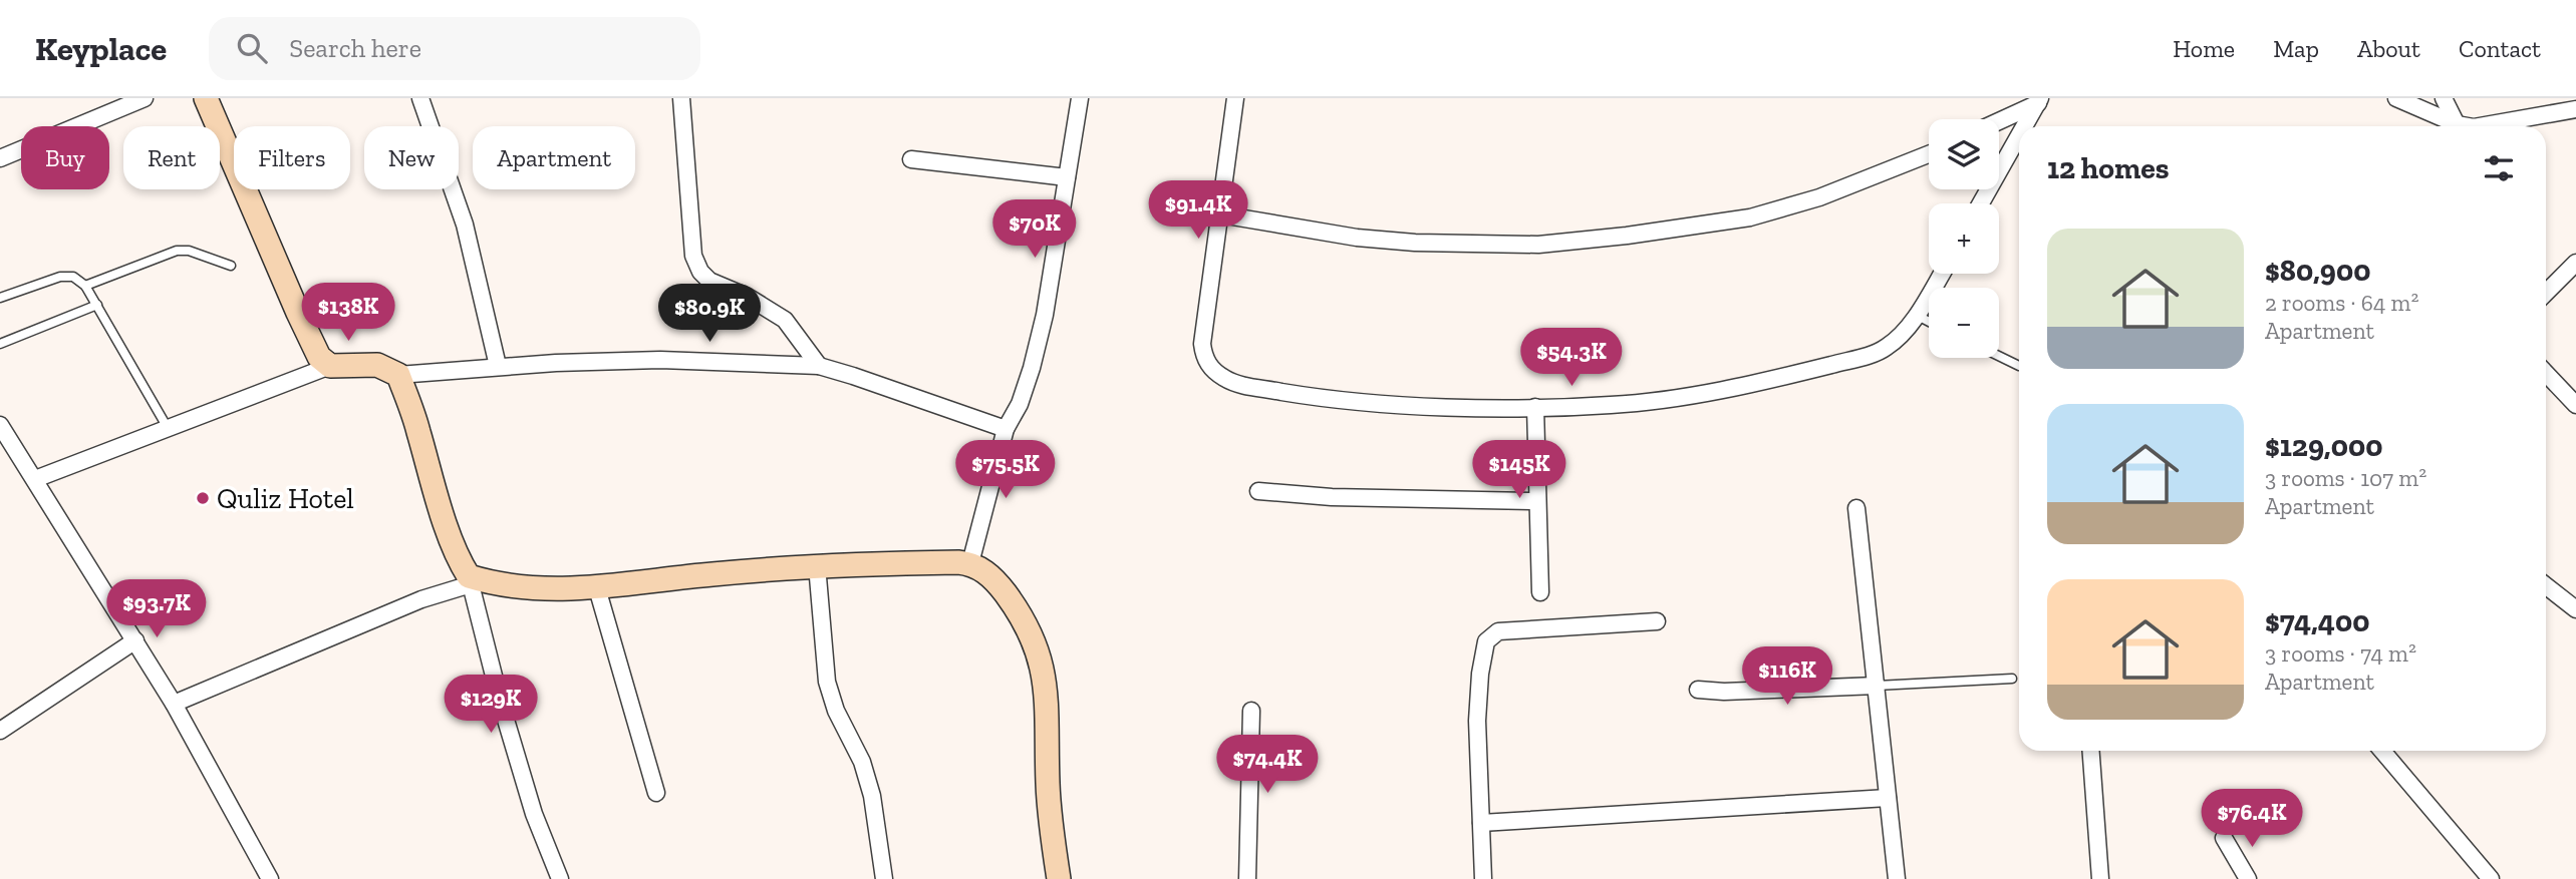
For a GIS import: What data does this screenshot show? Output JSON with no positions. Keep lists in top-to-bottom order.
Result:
{
  "places": ["Quliz Hotel"],
  "page": {
    "header": "Keyplace",
    "search": "Search here",
    "nav": [
      "Home",
      "Map",
      "About",
      "Contact"
    ],
    "map_buttons": ["+", "−"],
    "chip": [
      "Buy",
      "Rent",
      "Filters",
      "New",
      "Apartment"
    ],
    "heading": "12 homes",
    "price": [
      "$91.4K",
      "$70K",
      "$138K",
      "$80.9K",
      "$54.3K",
      "$75.5K",
      "$145K",
      "$93.7K",
      "$116K",
      "$129K",
      "$74.4K",
      "$76.4K"
    ],
    "list": [
      {
        "name": "$80,900",
        "note": "2 rooms · 64 m² · Apartment"
      },
      {
        "name": "$129,000",
        "note": "3 rooms · 107 m² · Apartment"
      },
      {
        "name": "$74,400",
        "note": "3 rooms · 74 m² · Apartment"
      }
    ]
  }
}
